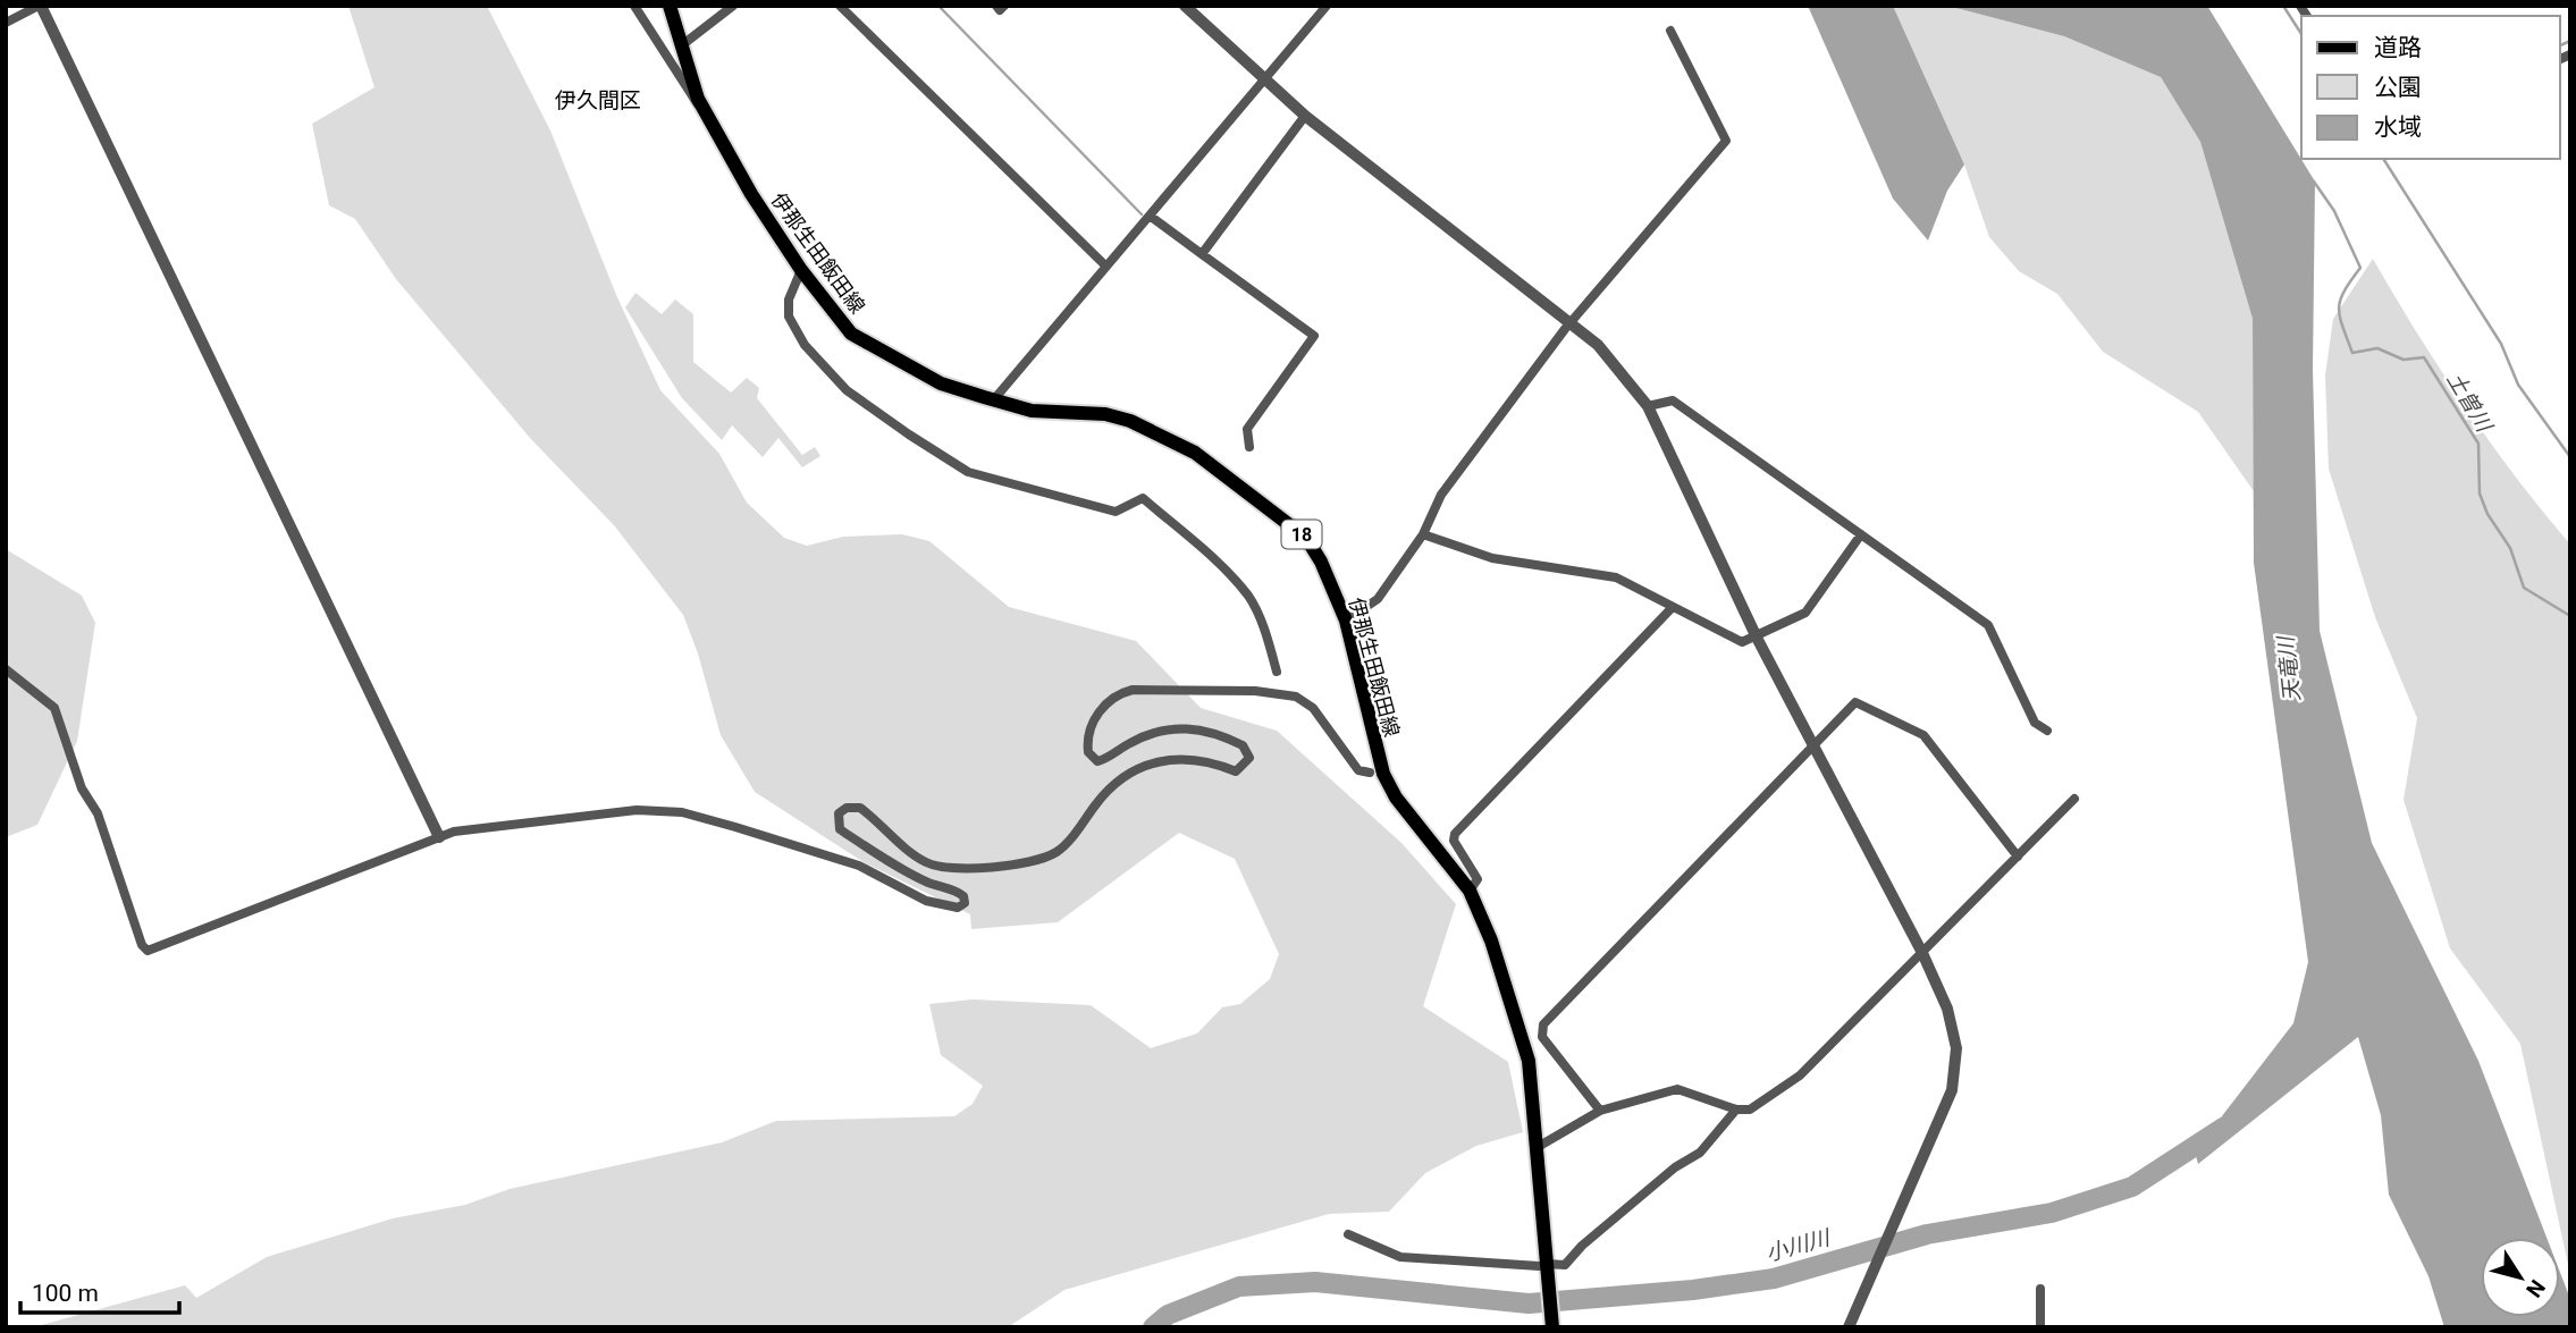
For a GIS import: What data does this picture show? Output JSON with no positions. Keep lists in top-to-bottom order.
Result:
{
  "streets": {
    "main road": ["伊那生田飯田線", "18"]
  },
  "districts": ["伊久間区"],
  "water": ["土曽川", "天竜川", "小川川"],
  "legend": ["道路", "公園", "水域"],
  "scale_bar": "100 m",
  "north": "bottom right"
}
